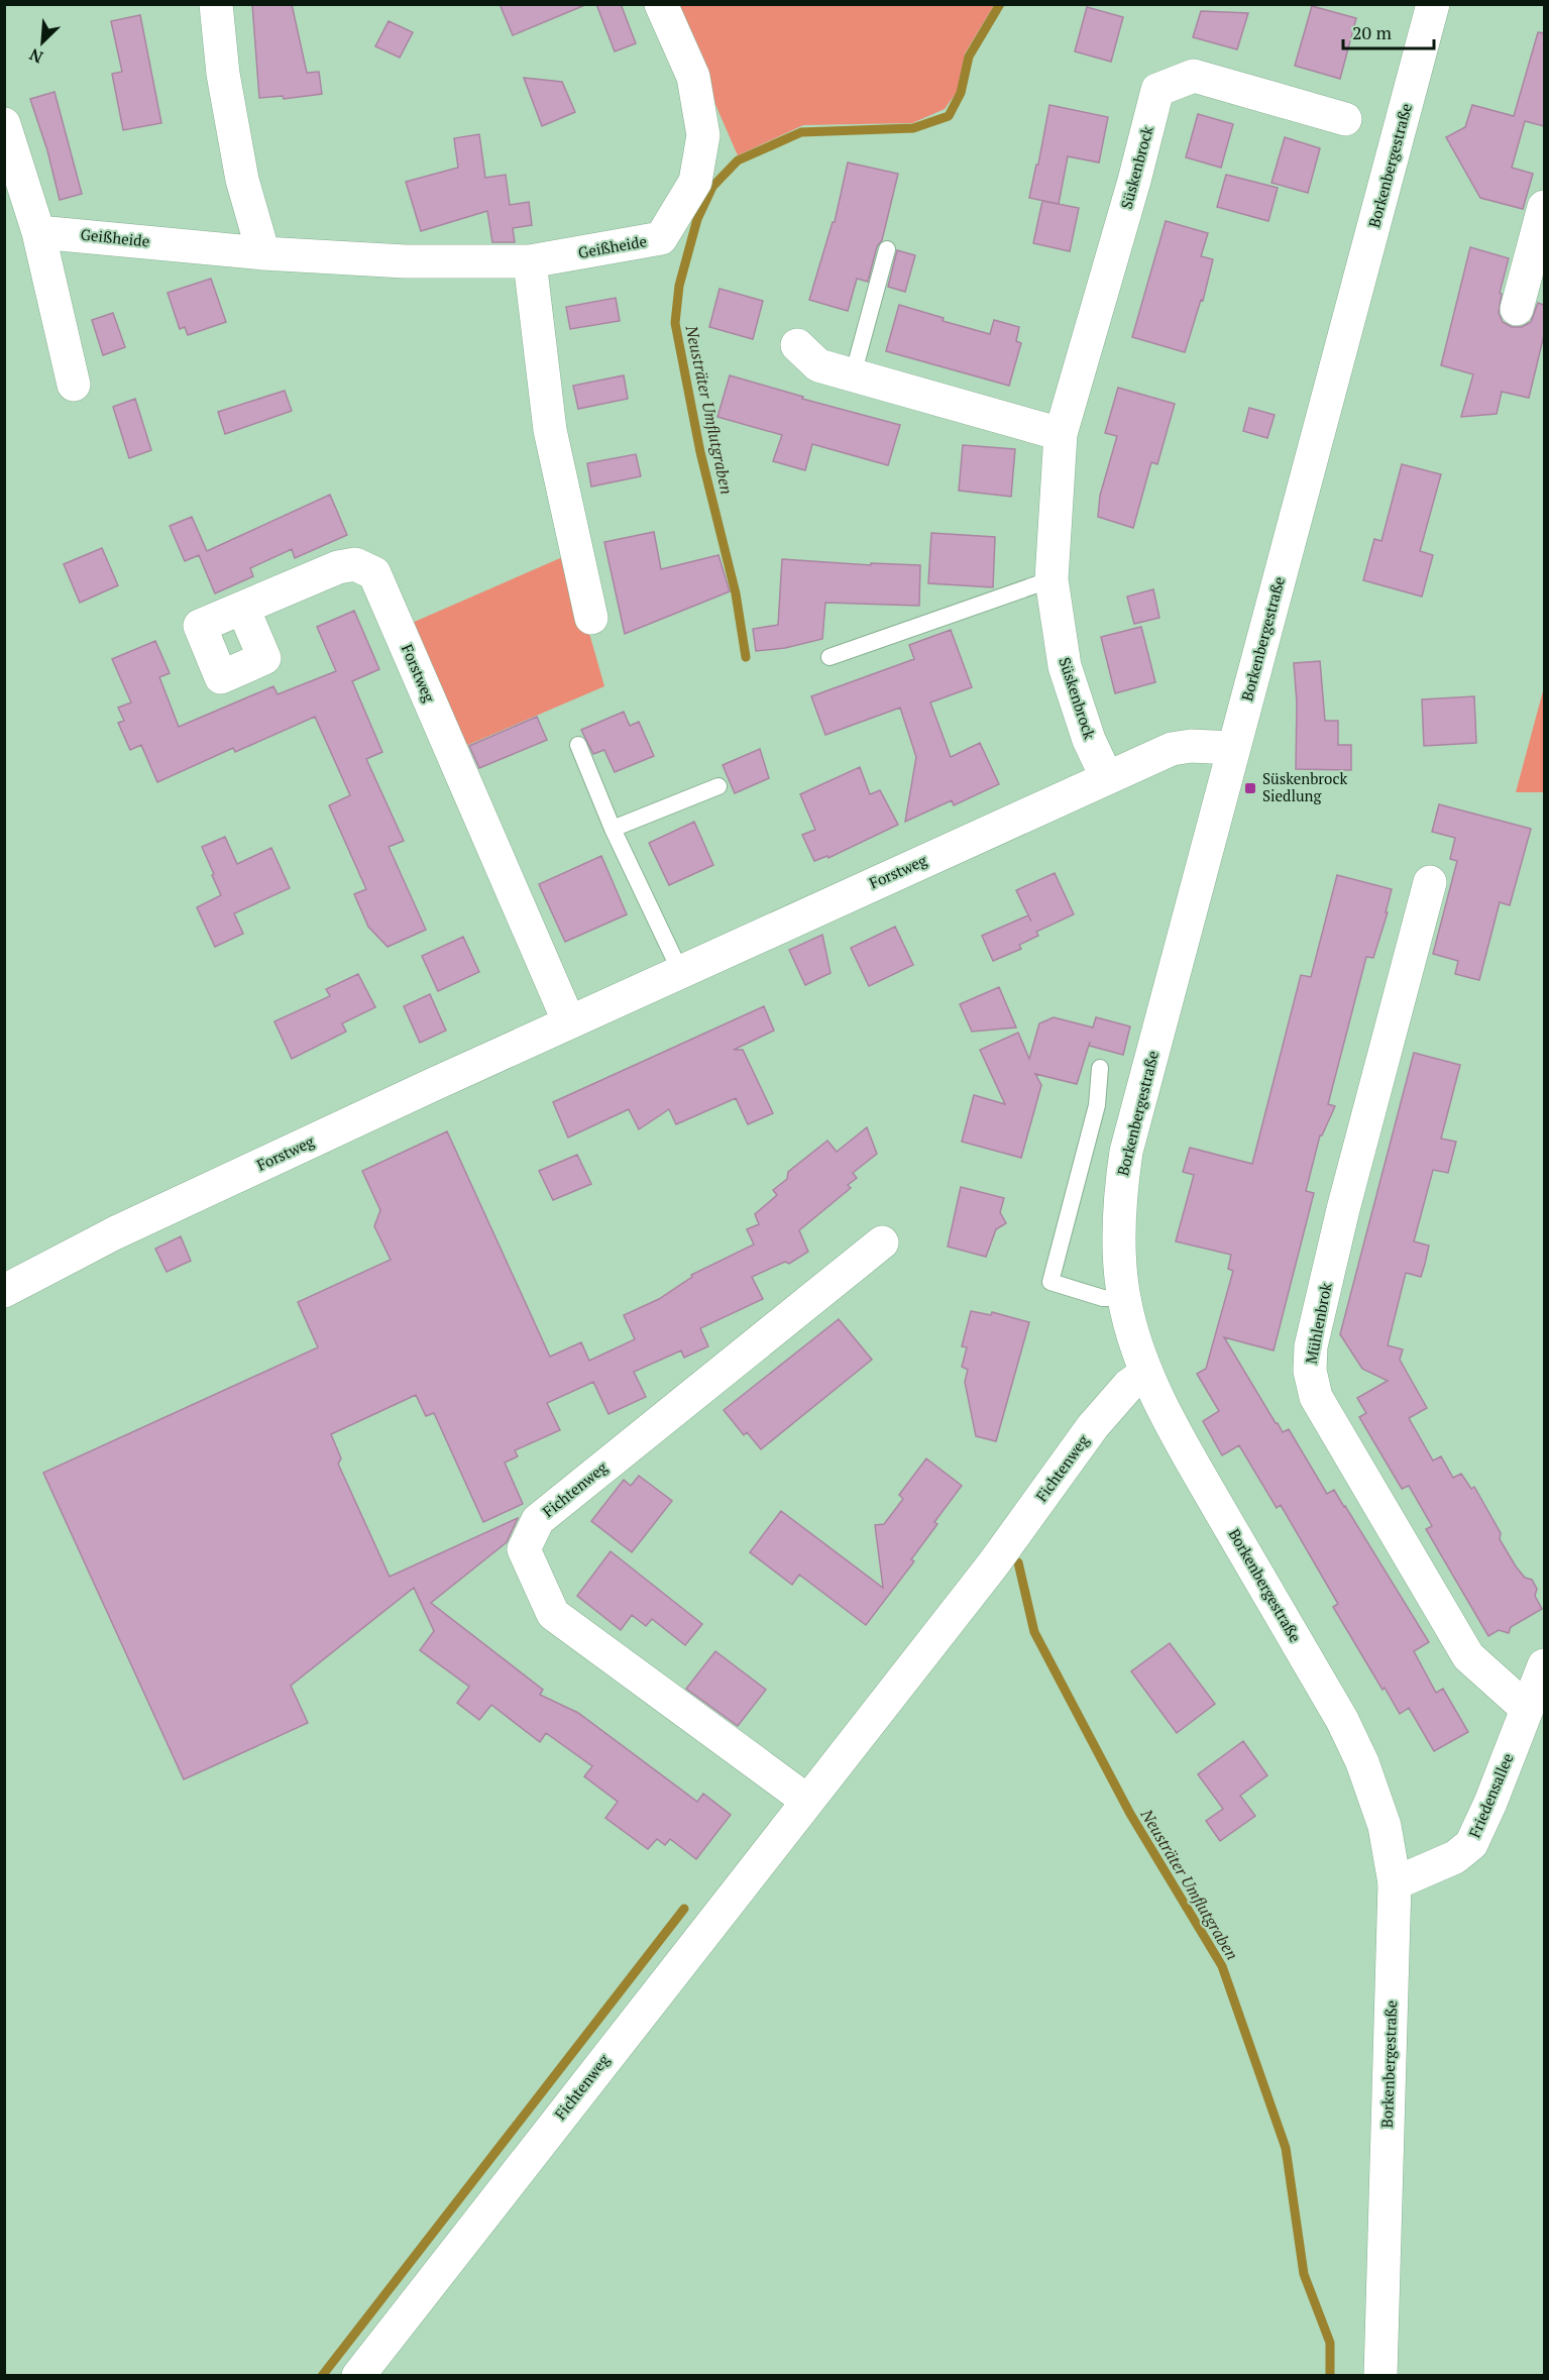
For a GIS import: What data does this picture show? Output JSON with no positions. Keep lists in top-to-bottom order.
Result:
{
  "streets": {
    "street": [
      "Borkenbergestraße",
      "Süskenbrock",
      "Geißheide",
      "Forstweg",
      "Mühlenbrok",
      "Fichtenweg",
      "Friedensallee"
    ]
  },
  "crossings": [
    ["Borkenbergestraße", "Forstweg"],
    ["Borkenbergestraße", "Fichtenweg"],
    ["Borkenbergestraße", "Friedensallee"],
    ["Süskenbrock", "Forstweg"],
    ["Mühlenbrok", "Friedensallee"]
  ],
  "water": ["Neusträter Umflutgraben"],
  "places": {
    "transit": ["Süskenbrock Siedlung"]
  },
  "scale_bar": "20 m",
  "north": "bottom left"
}
